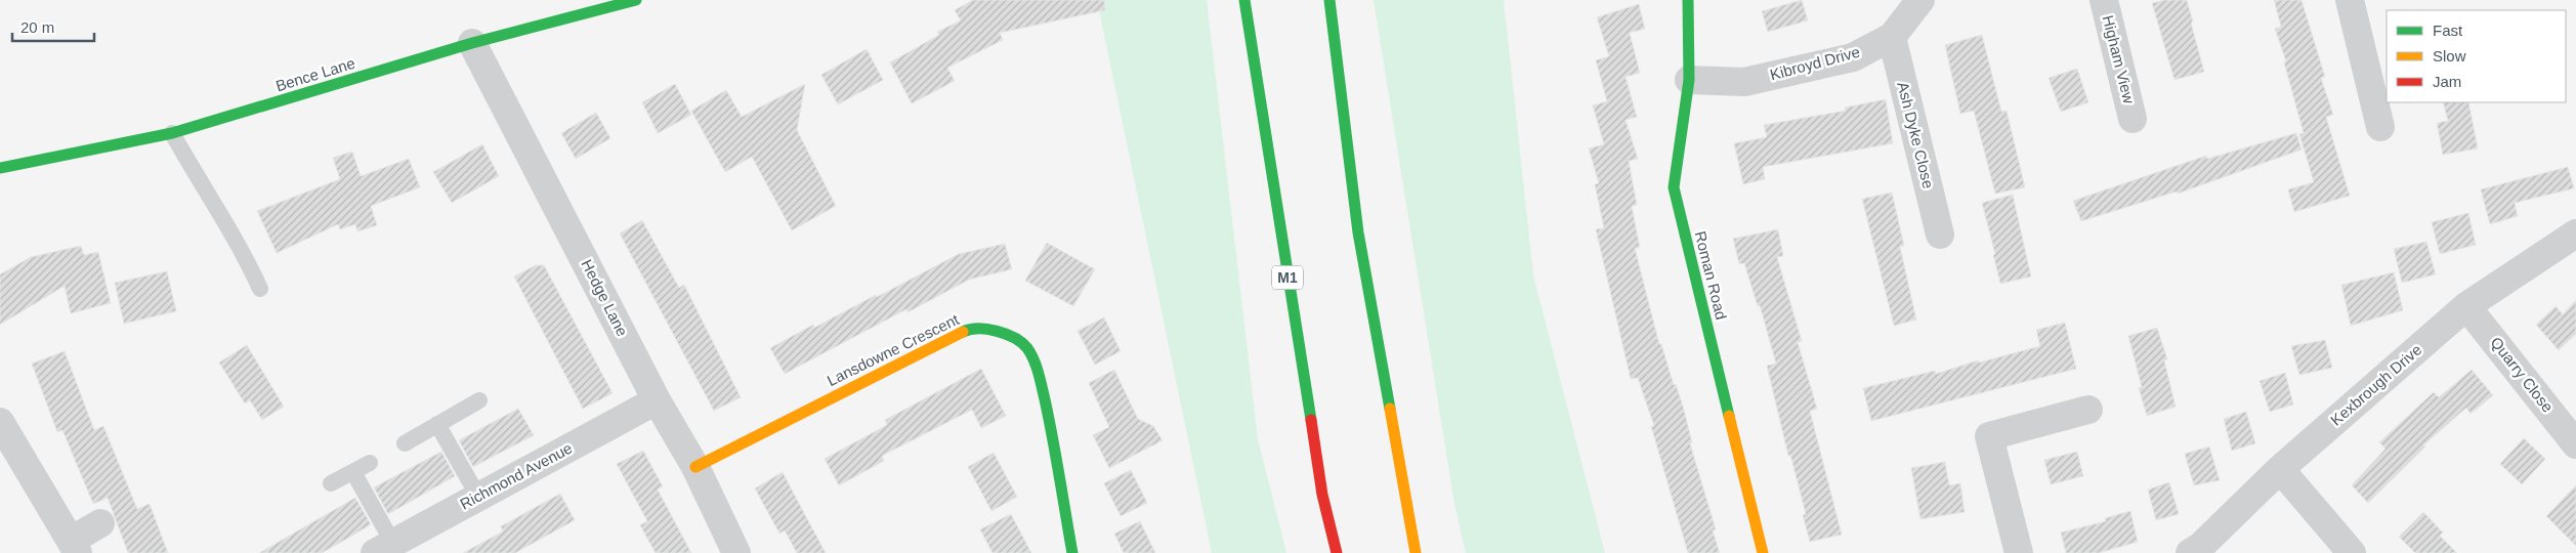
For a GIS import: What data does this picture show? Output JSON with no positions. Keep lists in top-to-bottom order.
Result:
{
  "streets": {
    "main road": [
      "Bence Lane",
      "Roman Road",
      "M1",
      "Lansdowne Crescent"
    ],
    "street": [
      "Higham View",
      "Kibroyd Drive",
      "Ash Dyke Close",
      "Hedge Lane",
      "Quarry Close",
      "Kexbrough Drive",
      "Richmond Avenue"
    ]
  },
  "crossings": [
    ["Kibroyd Drive", "Ash Dyke Close"],
    ["Kibroyd Drive", "Roman Road"],
    ["Bence Lane", "Hedge Lane"],
    ["Hedge Lane", "Lansdowne Crescent"],
    ["Hedge Lane", "Richmond Avenue"],
    ["Quarry Close", "Kexbrough Drive"]
  ],
  "legend": ["Fast", "Slow", "Jam"],
  "scale_bar": "20 m"
}
